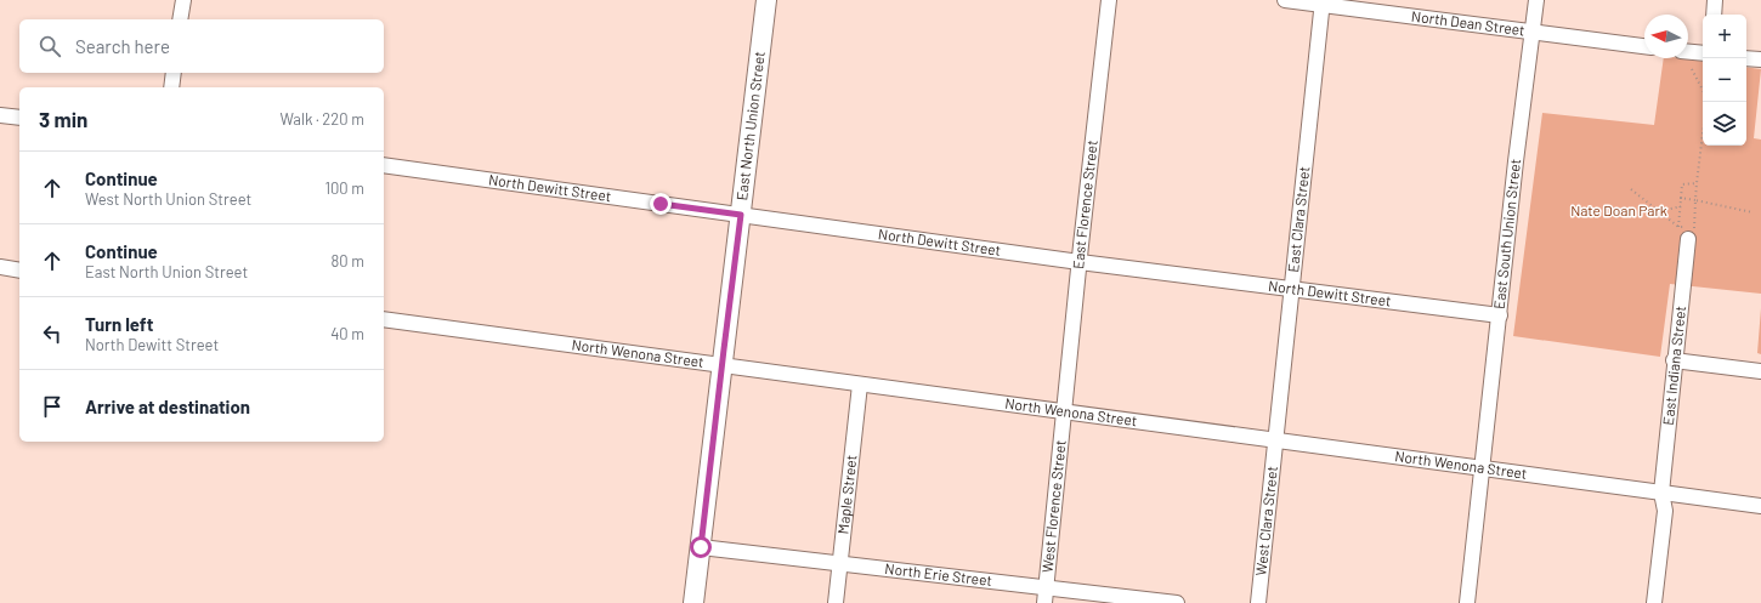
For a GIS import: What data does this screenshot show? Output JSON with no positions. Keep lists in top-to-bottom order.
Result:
{
  "streets": {
    "street": [
      "North Dean Street",
      "East North Union Street",
      "North Dewitt Street",
      "East Florence Street",
      "East Clara Street",
      "East South Union Street",
      "North Wenona Street",
      "East Indiana Street",
      "Maple Street",
      "West Florence Street",
      "West Clara Street",
      "North Erie Street"
    ]
  },
  "crossings": [
    ["North Dean Street", "East Clara Street"],
    ["North Dean Street", "East South Union Street"],
    ["East North Union Street", "North Dewitt Street"],
    ["East North Union Street", "North Wenona Street"],
    ["East North Union Street", "North Erie Street"],
    ["North Dewitt Street", "East Florence Street"],
    ["North Dewitt Street", "East Clara Street"],
    ["North Dewitt Street", "East South Union Street"],
    ["East Florence Street", "North Wenona Street"],
    ["East Florence Street", "West Florence Street"],
    ["East Clara Street", "North Wenona Street"],
    ["East Clara Street", "West Clara Street"],
    ["East South Union Street", "North Wenona Street"],
    ["North Wenona Street", "East Indiana Street"],
    ["North Wenona Street", "Maple Street"],
    ["North Wenona Street", "West Florence Street"],
    ["North Wenona Street", "West Clara Street"],
    ["Maple Street", "North Erie Street"],
    ["West Florence Street", "North Erie Street"]
  ],
  "parks": ["Nate Doan Park"],
  "north": "left",
  "page": {
    "map_buttons": ["+", "−"],
    "search": "Search here",
    "heading": ["3 min", "Walk · 220 m"],
    "list": [
      ["Continue", "West North Union Street", "100 m"],
      ["Continue", "East North Union Street", "80 m"],
      ["Turn left", "North Dewitt Street", "40 m"],
      "Arrive at destination"
    ]
  }
}
